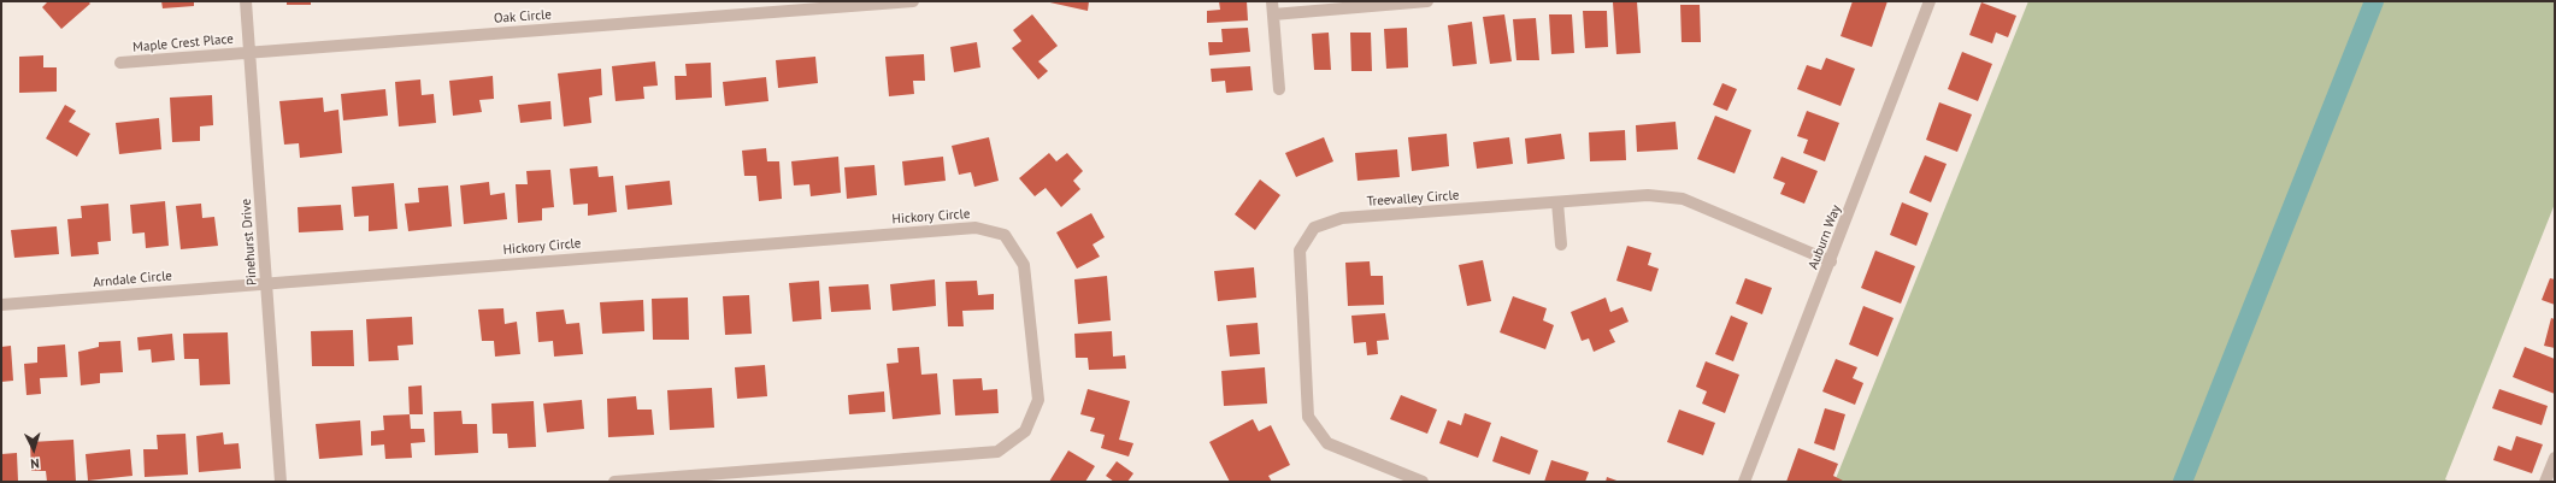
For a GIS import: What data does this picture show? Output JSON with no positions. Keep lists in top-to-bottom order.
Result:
{
  "streets": {
    "street": [
      "Oak Circle",
      "Maple Crest Place",
      "Treevalley Circle",
      "Hickory Circle",
      "Auburn Way",
      "Pinehurst Drive",
      "Arndale Circle"
    ]
  },
  "crossings": [
    ["Oak Circle", "Maple Crest Place"],
    ["Oak Circle", "Pinehurst Drive"],
    ["Maple Crest Place", "Pinehurst Drive"],
    ["Treevalley Circle", "Auburn Way"],
    ["Hickory Circle", "Pinehurst Drive"],
    ["Hickory Circle", "Arndale Circle"],
    ["Pinehurst Drive", "Arndale Circle"]
  ],
  "north": "bottom"
}
